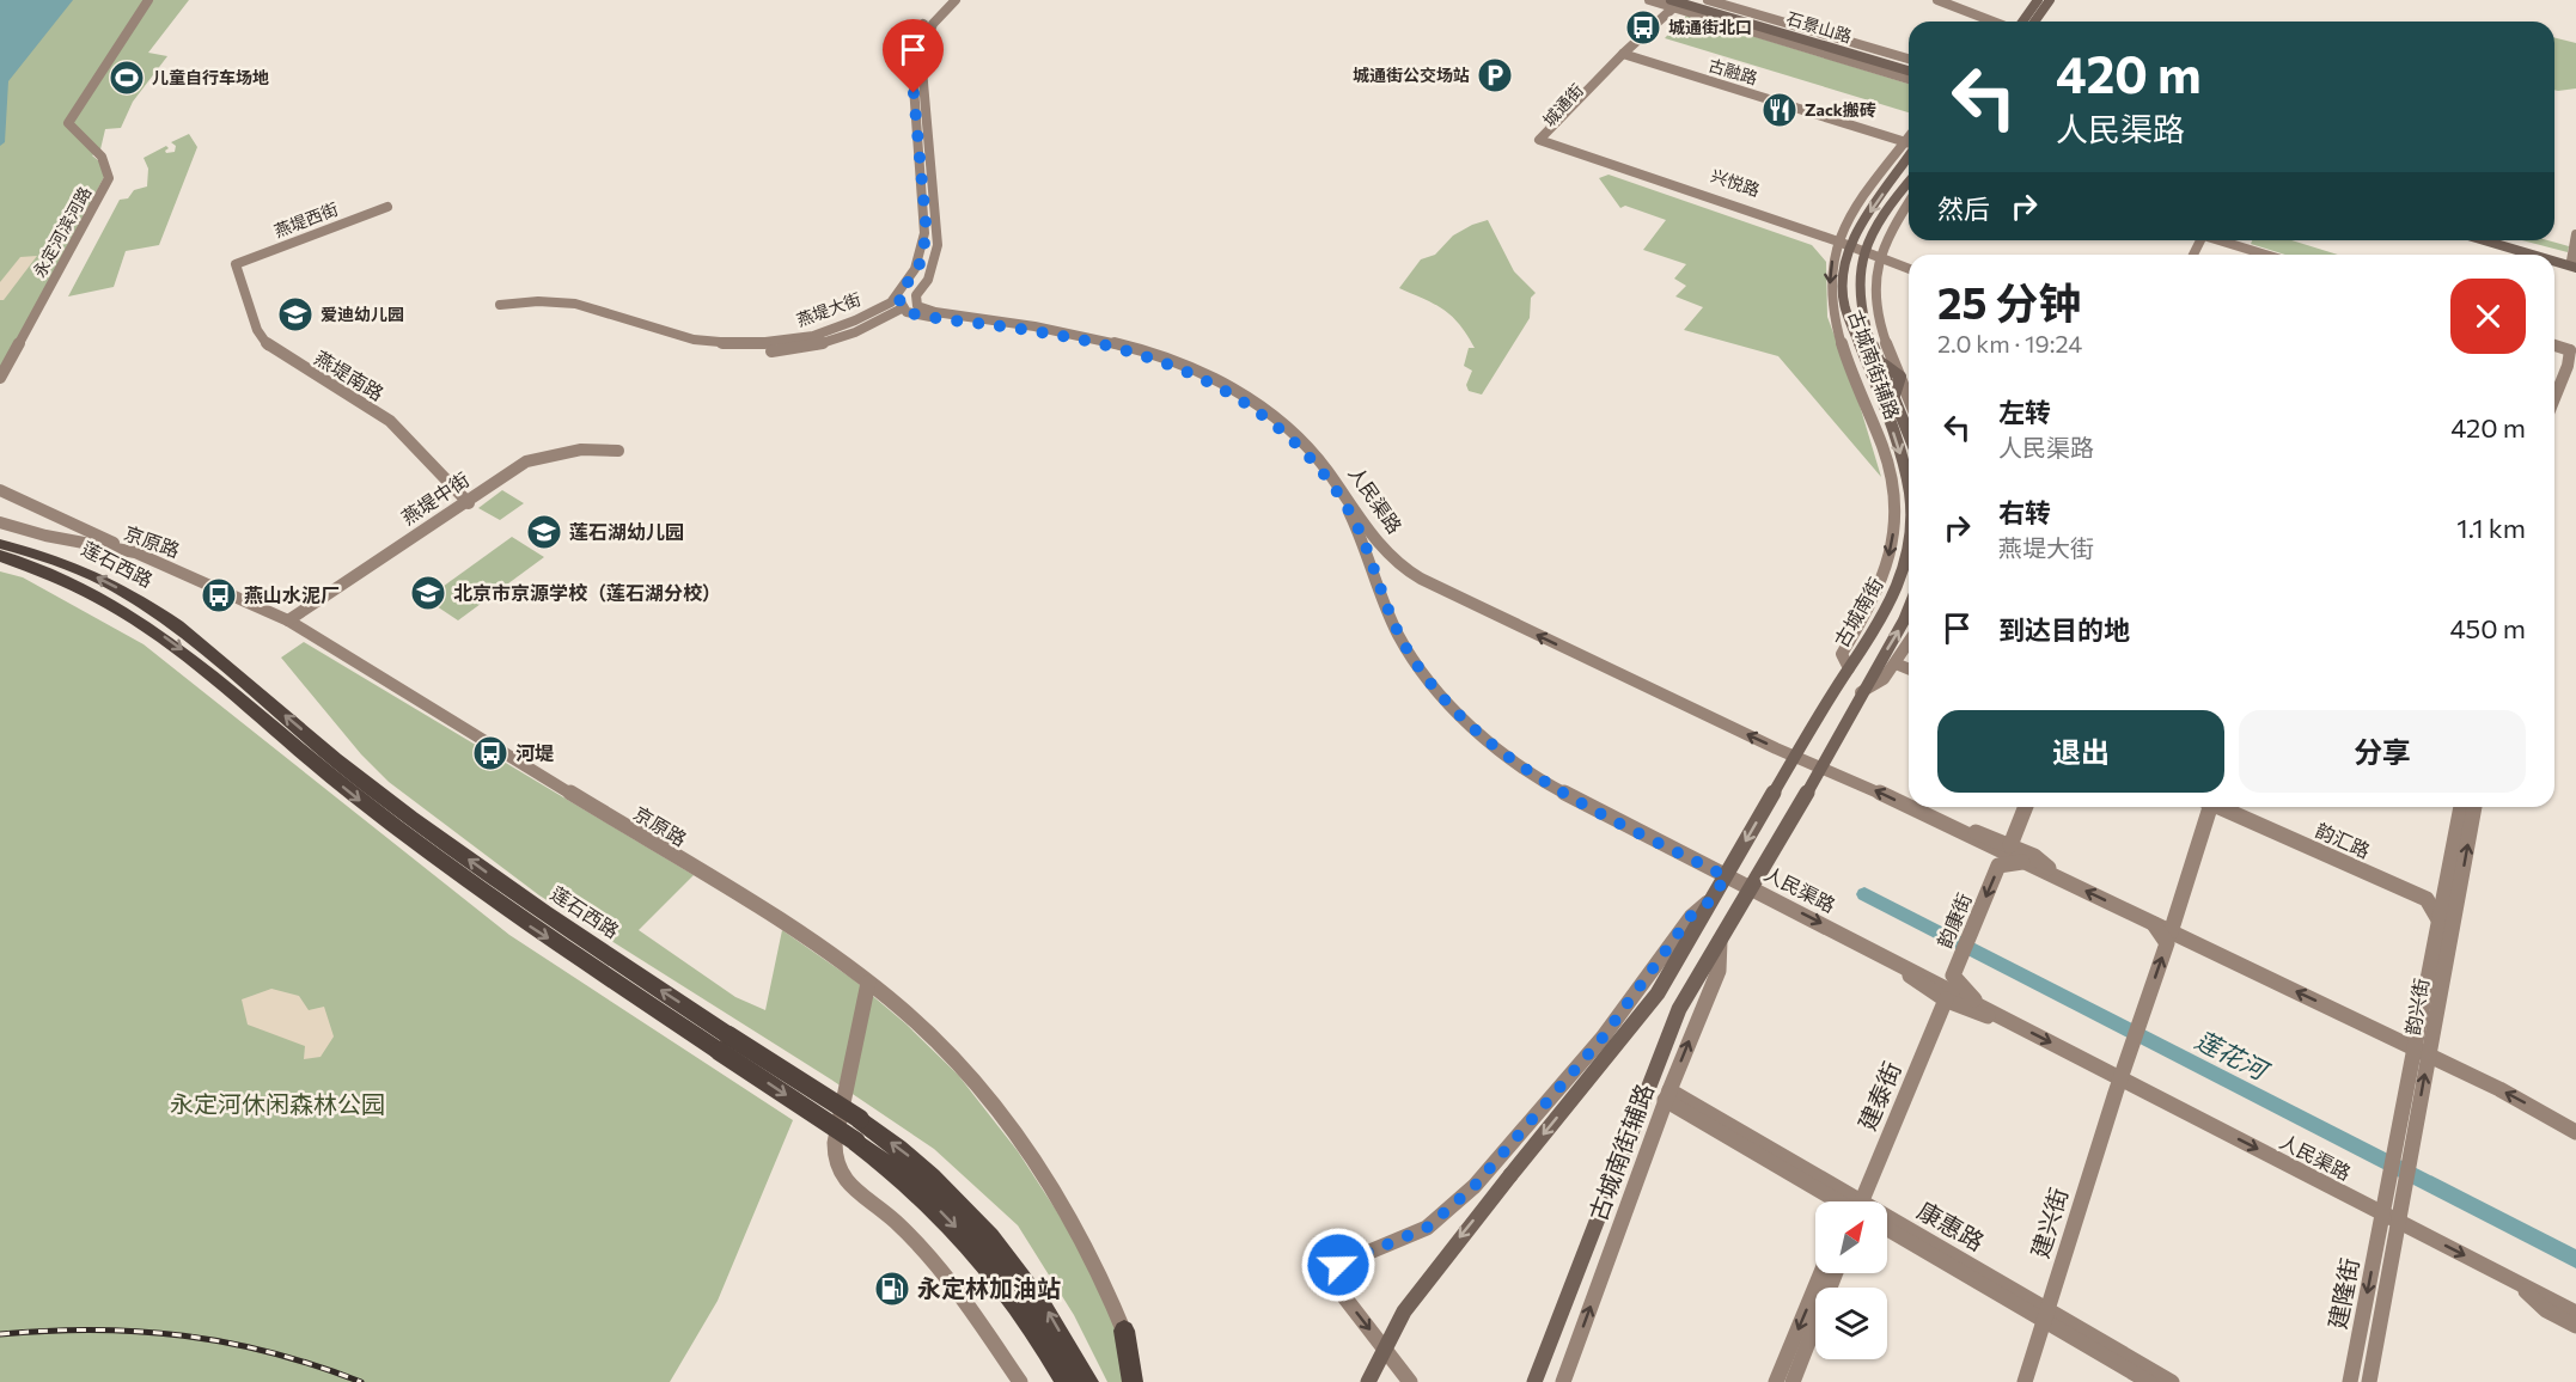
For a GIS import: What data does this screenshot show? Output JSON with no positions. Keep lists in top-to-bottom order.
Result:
{
  "streets": {
    "highway": ["莲石西路"],
    "main road": ["石景山路", "古城南街"],
    "street": [
      "古融路",
      "城通街",
      "兴悦路",
      "燕堤西街",
      "永定河滨河路",
      "燕堤大街",
      "古城南街辅路",
      "燕堤南路",
      "燕堤中街",
      "人民渠路",
      "京原路",
      "韵汇路",
      "韵康街",
      "韵兴街",
      "建泰街",
      "建兴街",
      "康惠路",
      "建隆街"
    ]
  },
  "crossings": [
    ["石景山路", "城通街"],
    ["古融路", "城通街"],
    ["城通街", "兴悦路"],
    ["兴悦路", "古城南街辅路"],
    ["兴悦路", "古城南街"],
    ["燕堤西街", "燕堤南路"],
    ["燕堤大街", "人民渠路"],
    ["古城南街辅路", "古城南街"],
    ["古城南街辅路", "康惠路"],
    ["燕堤南路", "燕堤中街"],
    ["燕堤中街", "京原路"],
    ["人民渠路", "古城南街"],
    ["人民渠路", "韵康街"],
    ["人民渠路", "韵兴街"],
    ["人民渠路", "建兴街"],
    ["人民渠路", "建隆街"],
    ["韵兴街", "建隆街"],
    ["建兴街", "康惠路"]
  ],
  "one_way": ["韵康街"],
  "water": ["莲花河"],
  "parks": ["永定河休闲森林公园"],
  "places": {
    "bus stop": ["城通街北口", "燕山水泥厂", "河堤"],
    "parking": ["城通街公交场站"],
    "sports": ["儿童自行车场地"],
    "restaurant": ["Zack搬砖"],
    "school or university": ["爱迪幼儿园", "莲石湖幼儿园", "北京市京源学校（莲石湖分校）"],
    "fuel station": ["永定林加油站"]
  },
  "north": "top right",
  "page": {
    "turn": ["420 m", "人民渠路"],
    "then": "然后",
    "heading": ["25 分钟", "2.0 km · 19:24"],
    "list": [
      {
        "name": "左转",
        "note": "人民渠路",
        "value": "420 m"
      },
      {
        "name": "右转",
        "note": "燕堤大街",
        "value": "1.1 km"
      },
      {
        "name": "到达目的地",
        "value": "450 m"
      }
    ],
    "buttons": ["退出", "分享"]
  }
}
